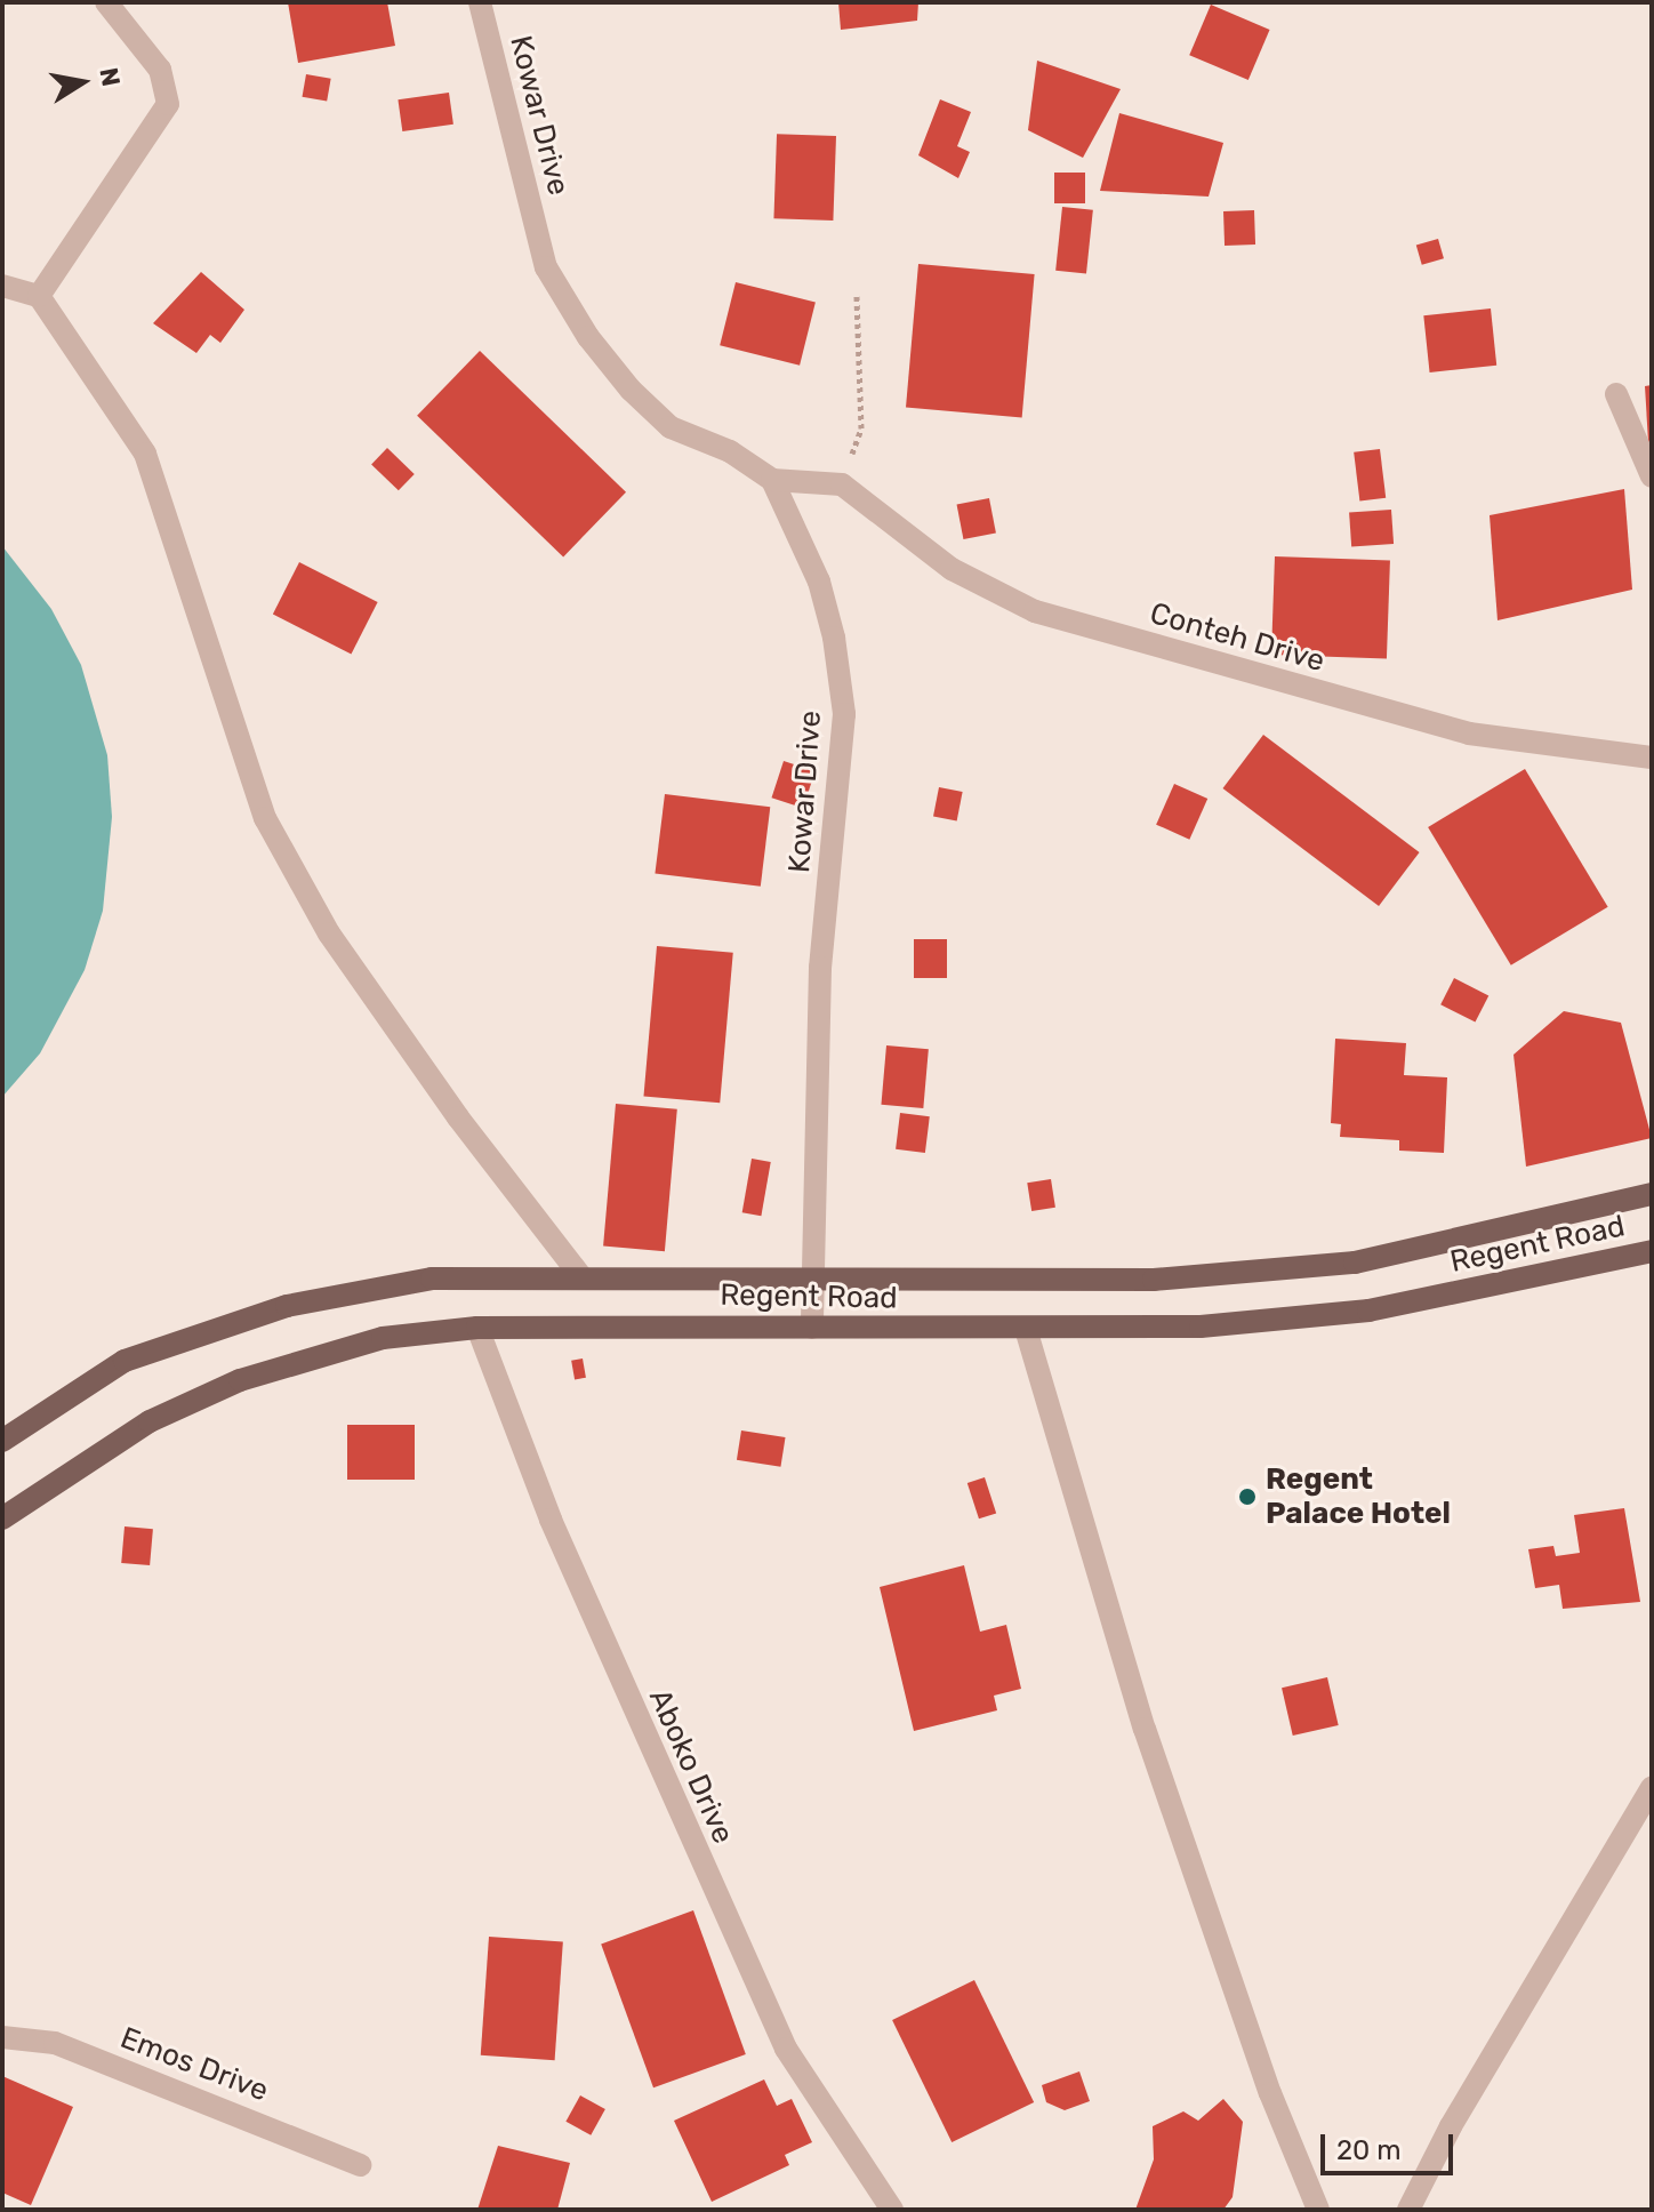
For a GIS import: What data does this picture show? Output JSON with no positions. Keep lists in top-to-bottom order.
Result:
{
  "streets": {
    "main road": ["Regent Road"],
    "street": [
      "Kowar Drive",
      "Conteh Drive",
      "Aboko Drive",
      "Emos Drive"
    ]
  },
  "crossings": [
    ["Kowar Drive", "Regent Road"],
    ["Regent Road", "Aboko Drive"]
  ],
  "places": ["Regent Palace Hotel"],
  "scale_bar": "20 m",
  "north": "right"
}
